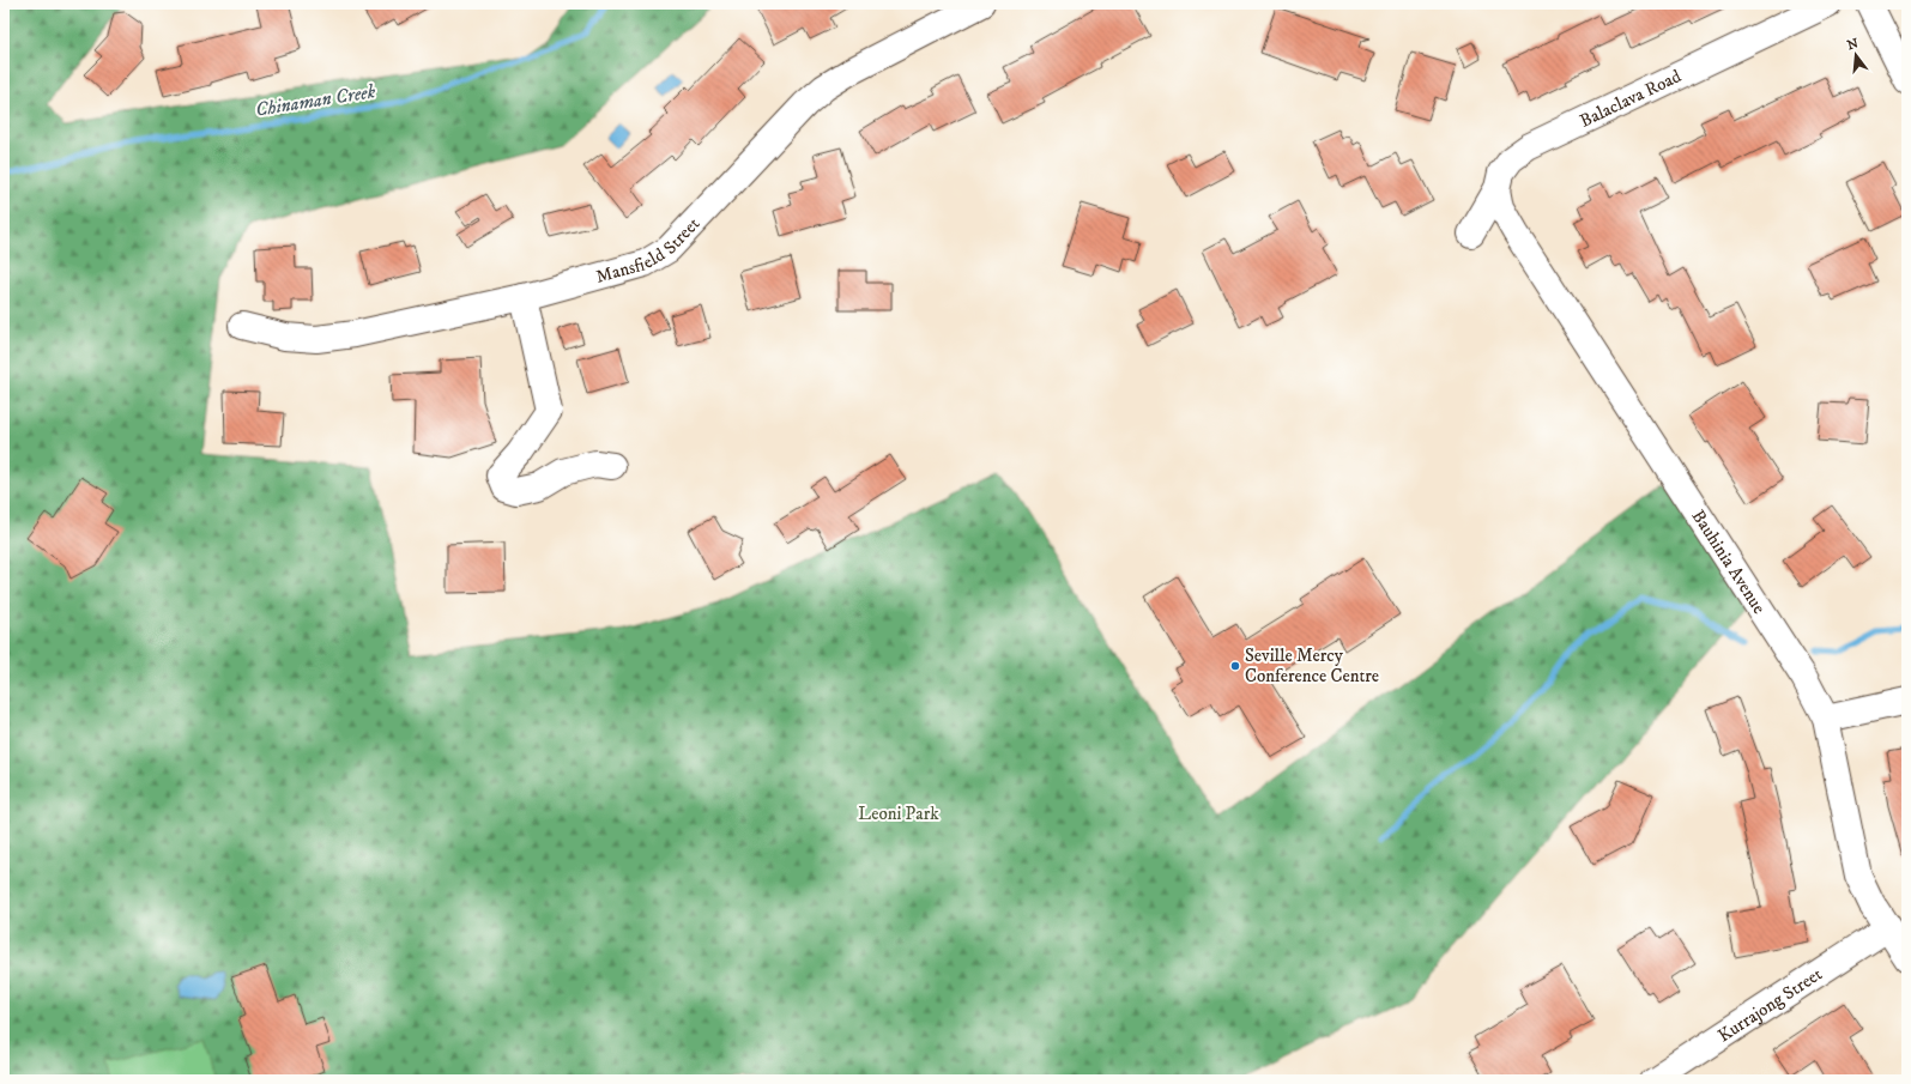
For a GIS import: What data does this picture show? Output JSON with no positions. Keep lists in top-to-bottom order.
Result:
{
  "streets": {
    "street": [
      "Balaclava Road",
      "Mansfield Street",
      "Bauhinia Avenue",
      "Kurrajong Street"
    ]
  },
  "crossings": [
    ["Balaclava Road", "Bauhinia Avenue"],
    ["Bauhinia Avenue", "Kurrajong Street"]
  ],
  "water": ["Chinaman Creek"],
  "parks": ["Leoni Park"],
  "places": ["Seville Mercy Conference Centre"],
  "north": "top"
}
